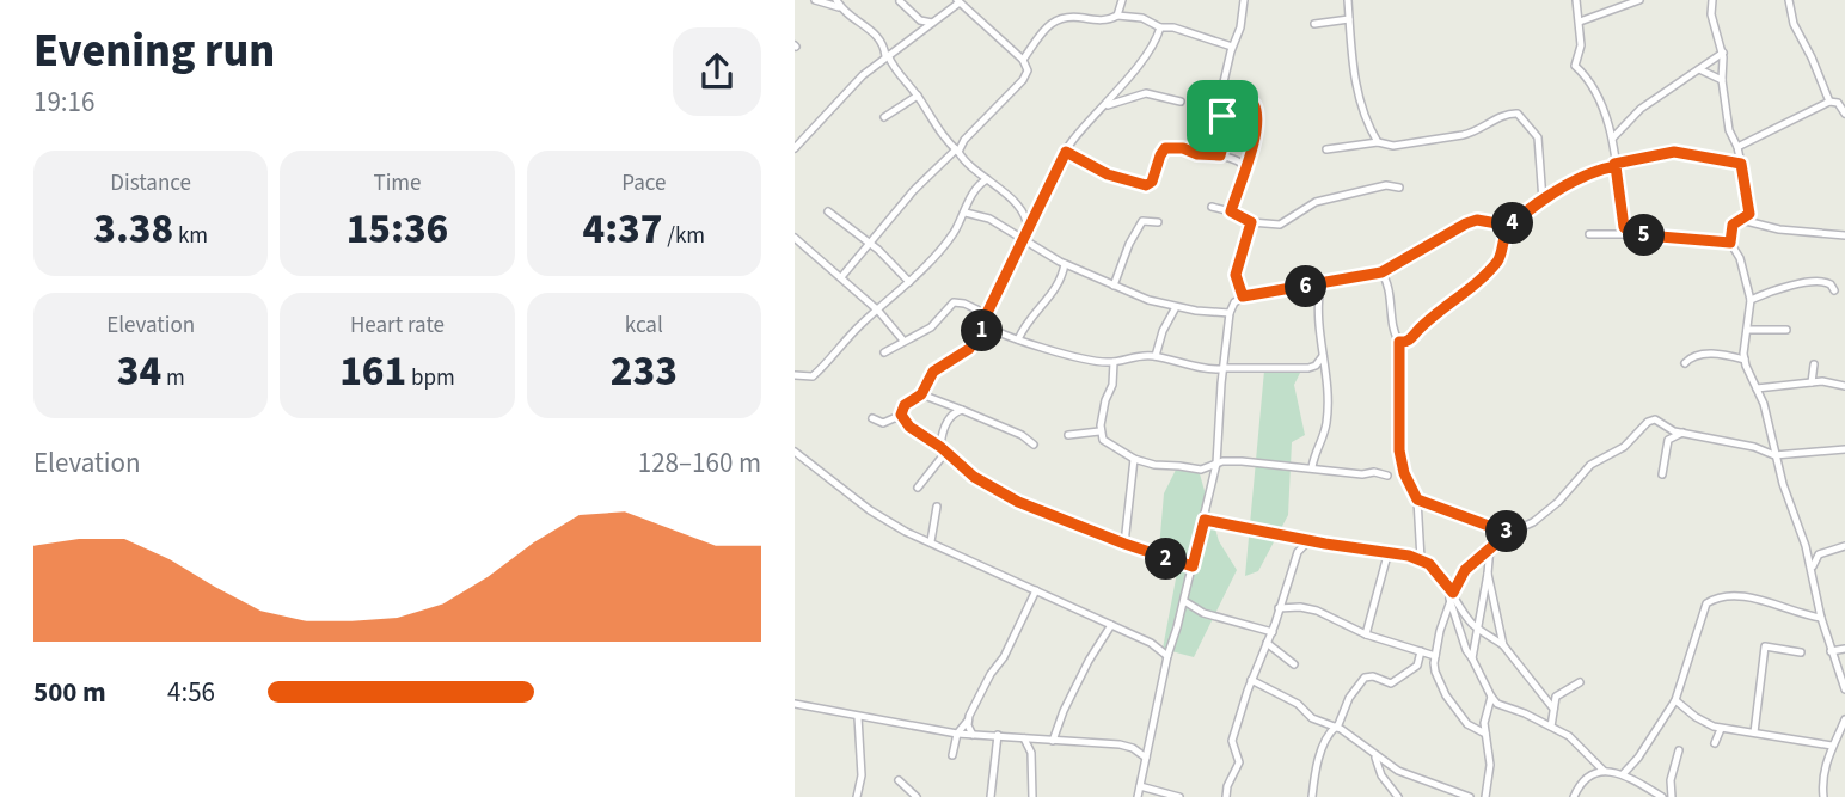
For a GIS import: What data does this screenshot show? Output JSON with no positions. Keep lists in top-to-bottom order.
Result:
{
  "page": {
    "heading": ["Evening run", "19:16"],
    "stats": [
      ["Distance", "3.38 km"],
      ["Time", "15:36"],
      ["Pace", "4:37 /km"],
      ["Elevation", "34 m"],
      ["Heart rate", "161 bpm"],
      ["kcal", "233"]
    ],
    "pins": [
      "4",
      "5",
      "6",
      "1",
      "3",
      "2"
    ],
    "chart": ["Elevation", "128–160 m"],
    "list": [
      {
        "name": "500 m",
        "note": "4:56"
      }
    ]
  }
}
